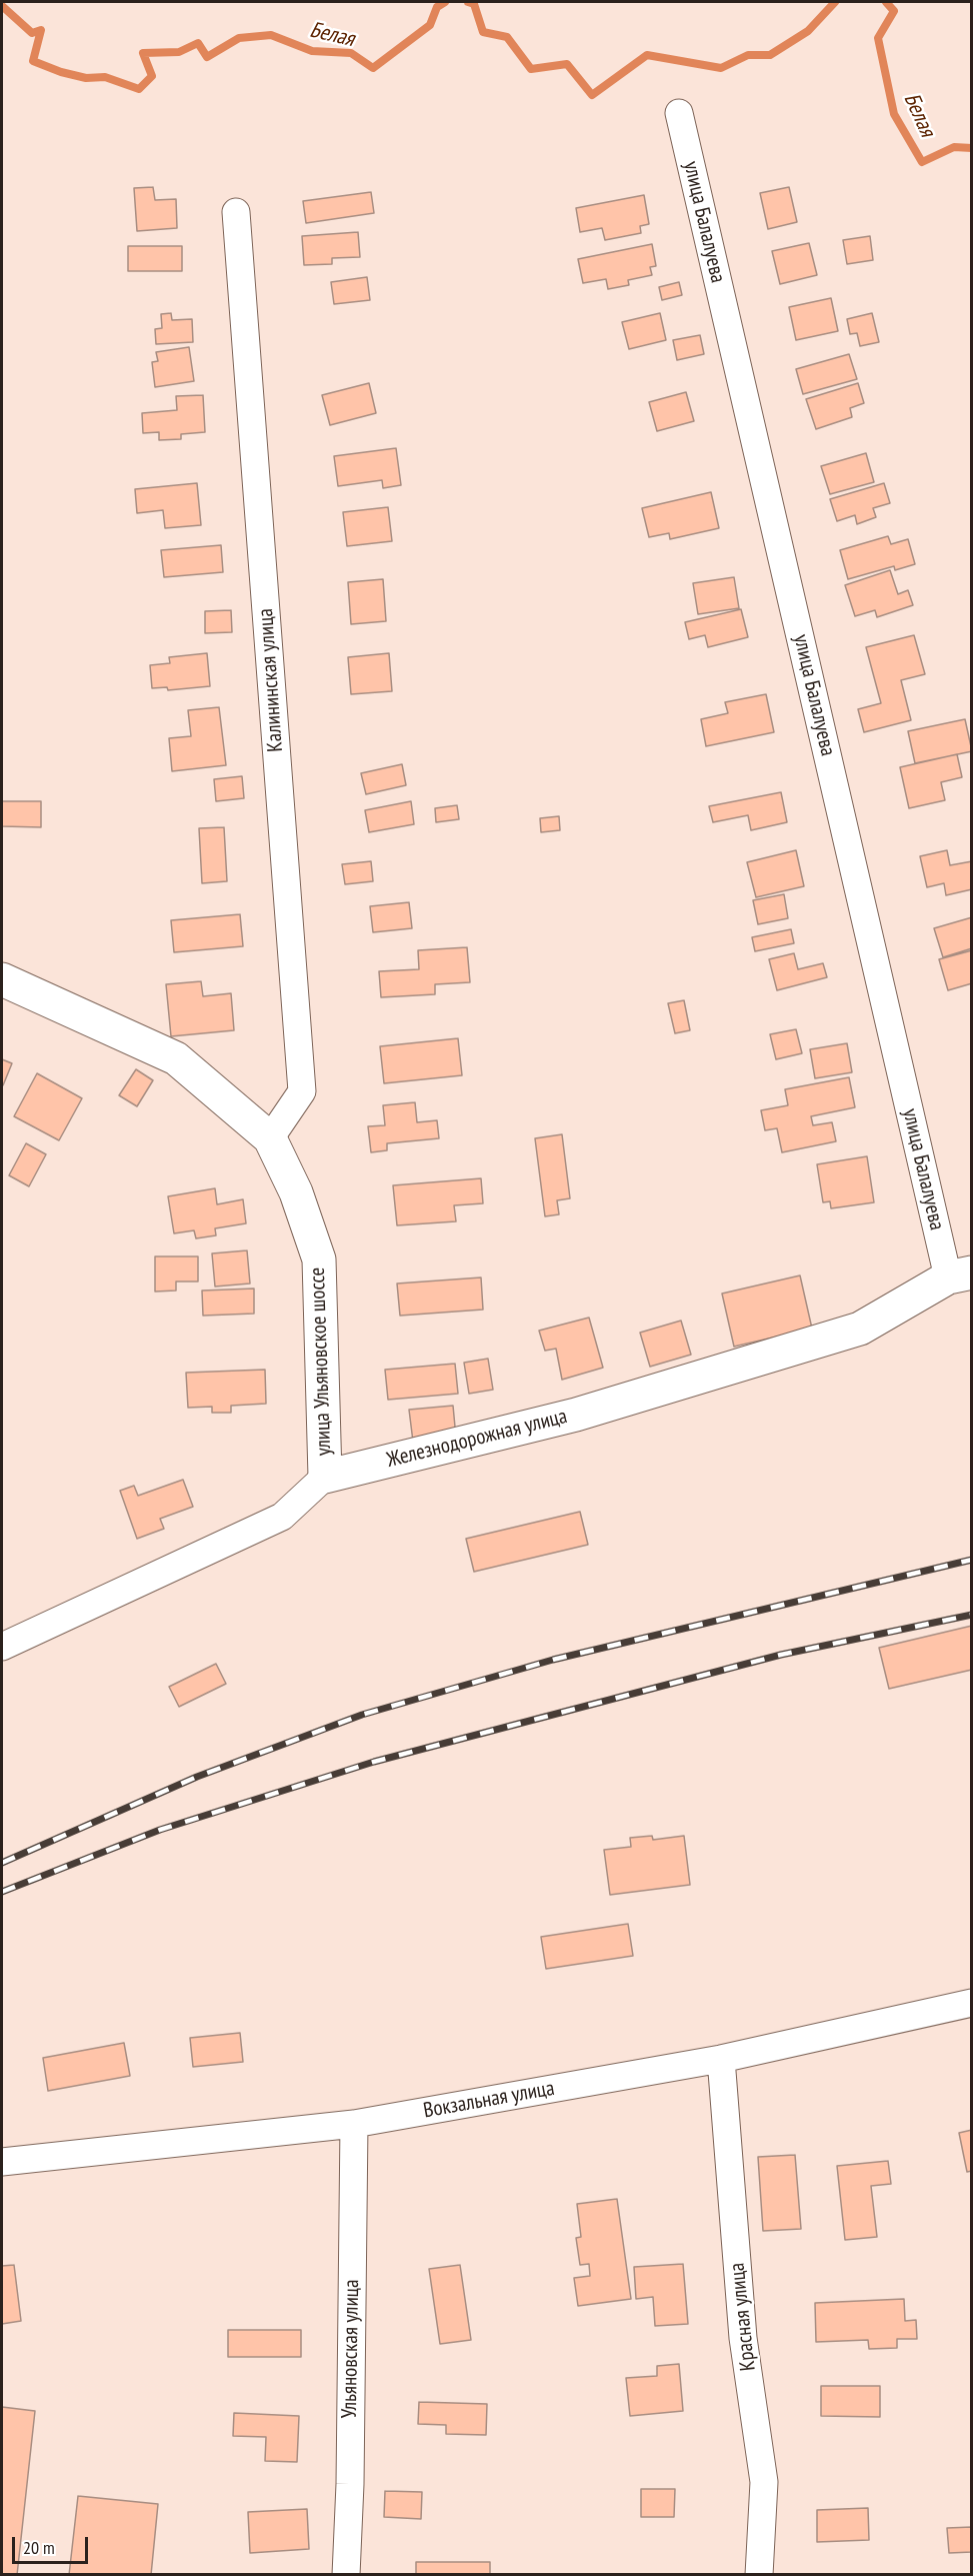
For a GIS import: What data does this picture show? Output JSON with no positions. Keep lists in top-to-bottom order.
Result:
{
  "streets": {
    "street": [
      "улица Балалуева",
      "Калининская улица",
      "улица Ульяновское шоссе",
      "Железнодорожная улица",
      "Вокзальная улица",
      "Красная улица",
      "Ульяновская улица"
    ]
  },
  "crossings": [
    ["улица Балалуева", "Железнодорожная улица"],
    ["Калининская улица", "улица Ульяновское шоссе"],
    ["улица Ульяновское шоссе", "Железнодорожная улица"],
    ["Вокзальная улица", "Красная улица"],
    ["Вокзальная улица", "Ульяновская улица"]
  ],
  "water": ["Белая"],
  "scale_bar": "20 m"
}
